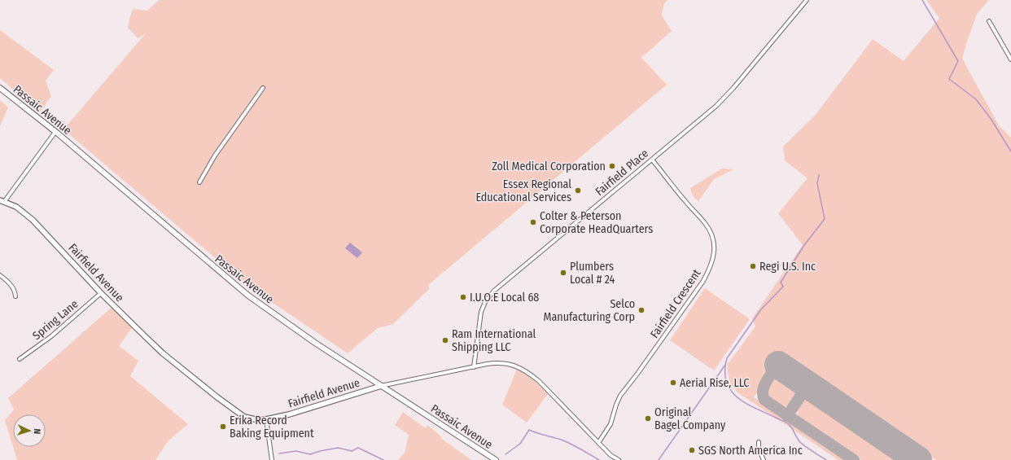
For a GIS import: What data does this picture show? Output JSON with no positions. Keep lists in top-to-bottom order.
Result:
{
  "streets": {
    "main road": ["Passaic Avenue"],
    "street": [
      "Fairfield Place",
      "Fairfield Avenue",
      "Fairfield Crescent",
      "Spring Lane"
    ]
  },
  "crossings": [
    ["Passaic Avenue", "Fairfield Avenue"],
    ["Fairfield Place", "Fairfield Avenue"],
    ["Fairfield Place", "Fairfield Crescent"],
    ["Fairfield Avenue", "Fairfield Crescent"],
    ["Fairfield Avenue", "Spring Lane"]
  ],
  "places": [
    "Zoll Medical Corporation",
    "Essex Regional Educational Services",
    "Colter & Peterson Corporate HeadQuarters",
    "Regi U.S. Inc",
    "Plumbers Local # 24",
    "I.U.O.E Local 68",
    "Selco Manufacturing Corp",
    "Ram International Shipping LLC",
    "Aerial Rise, LLC",
    "Original Bagel Company",
    "Erika Record Baking Equipment",
    "SGS North America Inc"
  ],
  "north": "right"
}
